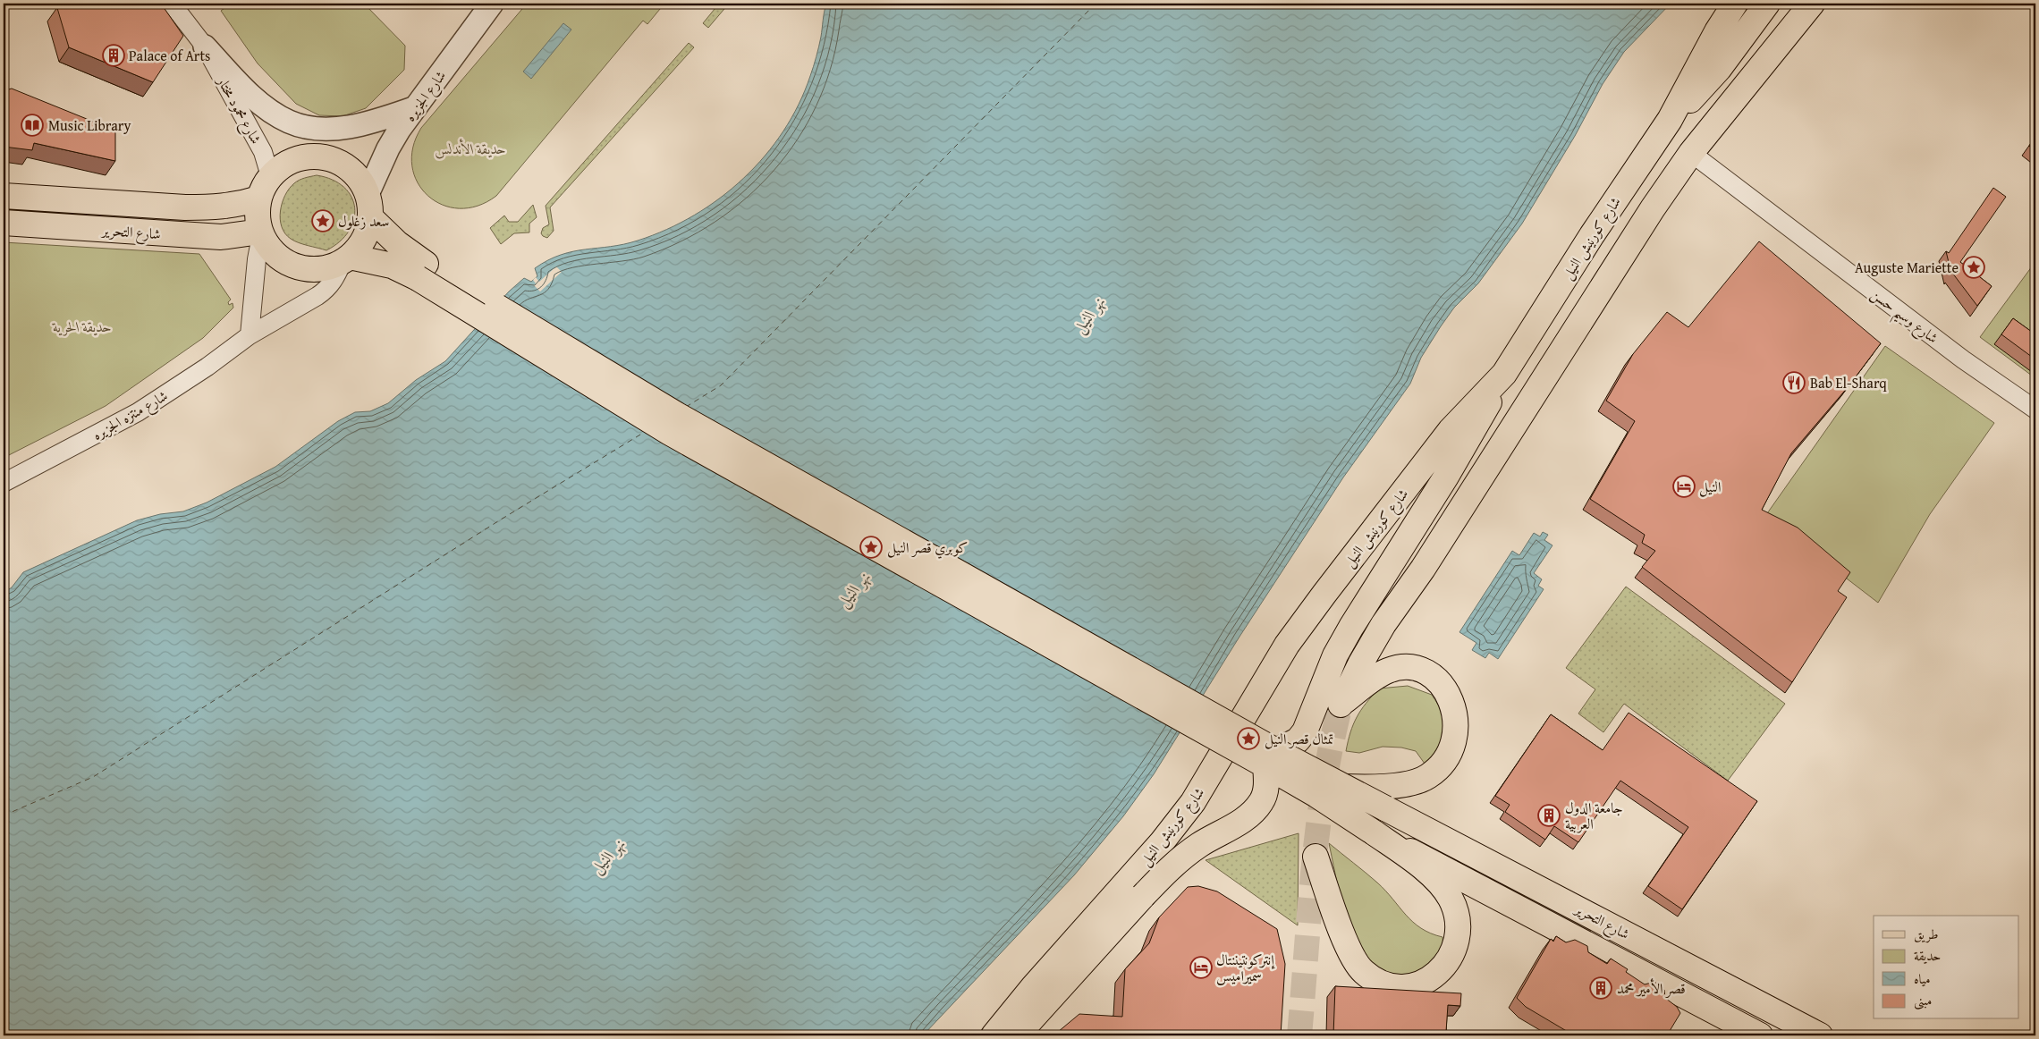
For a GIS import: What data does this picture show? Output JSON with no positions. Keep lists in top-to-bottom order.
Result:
{
  "streets": {
    "main road": ["شارع التحرير", "شارع كورنيش النيل"],
    "street": [
      "شارع الجزيره",
      "شارع محمود مختار",
      "شارع وسيم حسن",
      "شارع منتزه الجزيره"
    ]
  },
  "crossings": [
    ["شارع الجزيره", "شارع محمود مختار"],
    ["شارع الجزيره", "شارع التحرير"],
    ["شارع الجزيره", "شارع منتزه الجزيره"],
    ["شارع محمود مختار", "شارع التحرير"],
    ["شارع محمود مختار", "شارع منتزه الجزيره"],
    ["شارع التحرير", "شارع منتزه الجزيره"]
  ],
  "water": ["نهر النيل"],
  "parks": ["حديقة الأندلس", "حديقة الحرية"],
  "places": {
    "building": ["Palace of Arts", "جامعة الدول العربية", "قصر الأمير محمد"],
    "library": ["Music Library"],
    "place": [
      "سعد زغلول",
      "Auguste Mariette",
      "كوبري قصر النيل",
      "تمثال قصر النيل"
    ],
    "restaurant": ["Bab El-Sharq"],
    "hotel": ["النيل", "إنتركونتيننتال سميراميس"]
  },
  "legend": [
    "طريق",
    "حديقة",
    "مياه",
    "مبنى"
  ]
}
